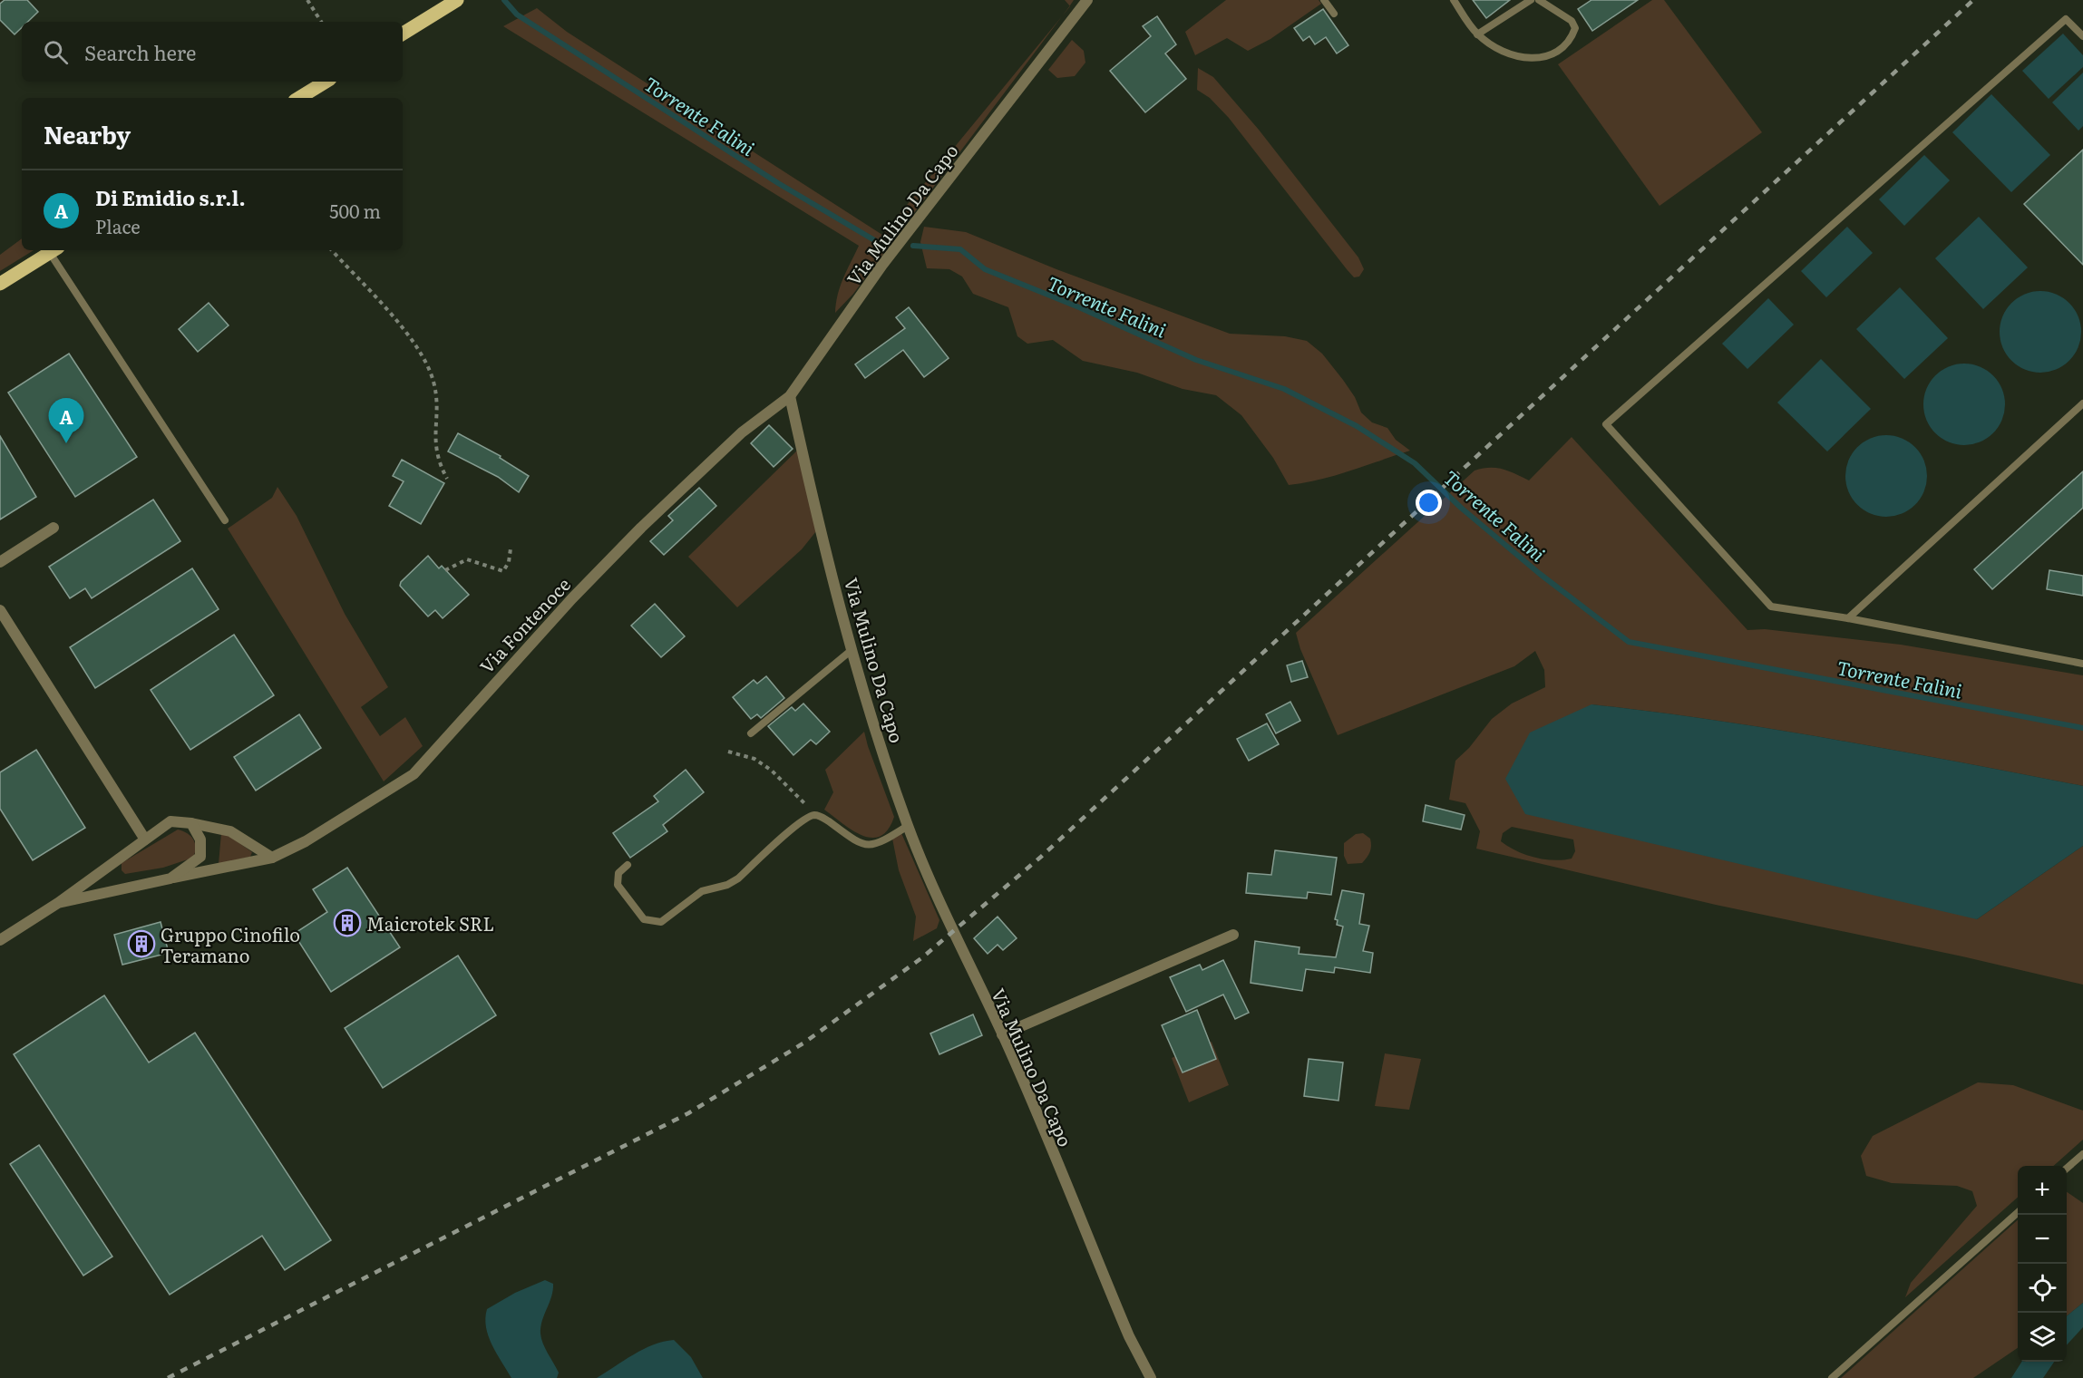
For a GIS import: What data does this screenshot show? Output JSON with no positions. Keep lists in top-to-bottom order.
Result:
{
  "streets": {
    "street": ["Via Mulino Da Capo", "Via Fontenoce"]
  },
  "crossings": [
    ["Via Mulino Da Capo", "Via Fontenoce"]
  ],
  "water": ["Torrente Falini"],
  "places": {
    "building": ["Maicrotek SRL", "Gruppo Cinofilo Teramano"]
  },
  "page": {
    "search": "Search here",
    "heading": "Nearby",
    "list": [
      {
        "mark": "A",
        "name": "Di Emidio s.r.l.",
        "note": "Place",
        "value": "500 m"
      }
    ],
    "pins": "A",
    "map_buttons": ["+", "−"]
  }
}
